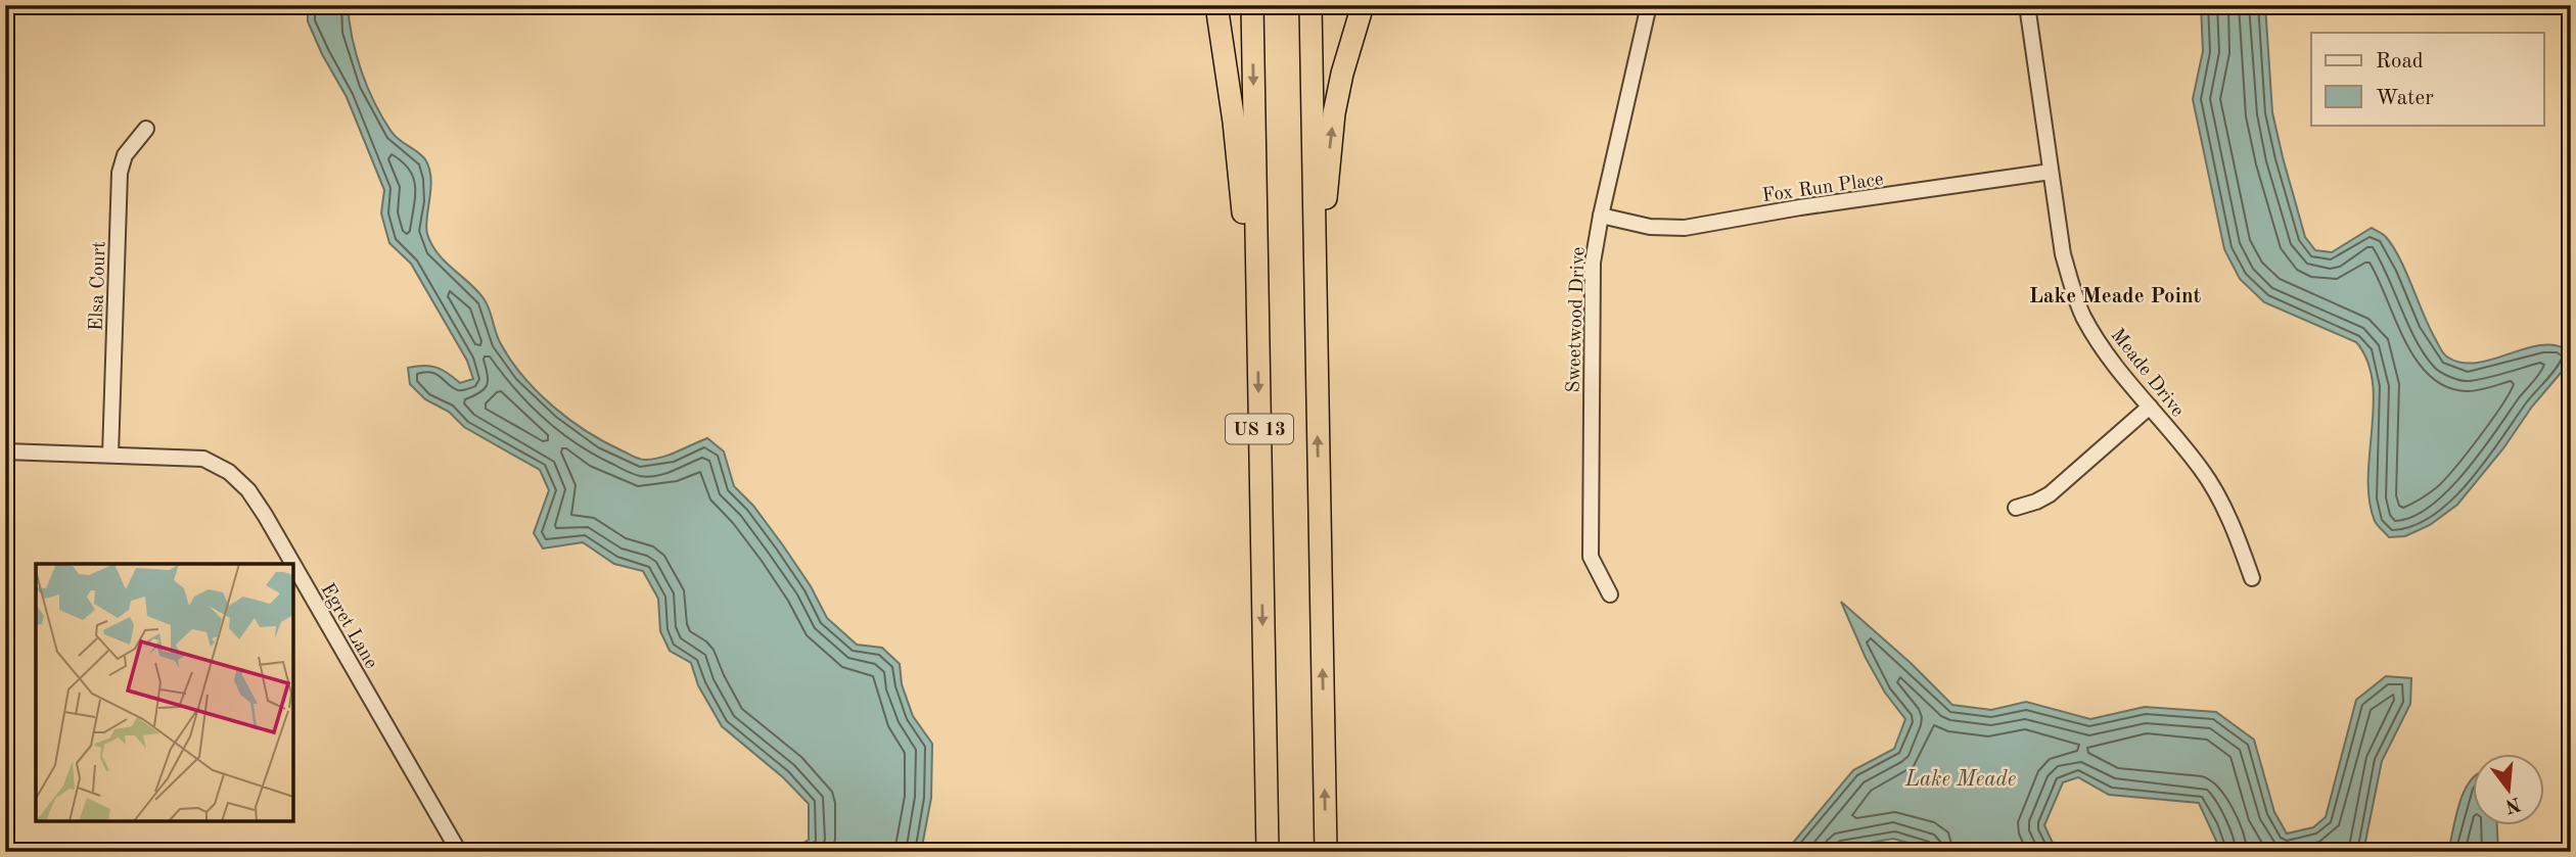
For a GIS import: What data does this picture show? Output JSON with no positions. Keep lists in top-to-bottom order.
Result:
{
  "streets": {
    "highway": ["US 13"],
    "street": [
      "Fox Run Place",
      "Elsa Court",
      "Sweetwood Drive",
      "Meade Drive",
      "Egret Lane"
    ]
  },
  "crossings": [
    ["Fox Run Place", "Sweetwood Drive"],
    ["Fox Run Place", "Meade Drive"],
    ["Elsa Court", "Egret Lane"]
  ],
  "districts": ["Lake Meade Point"],
  "water": ["Lake Meade"],
  "legend": ["Road", "Water"],
  "north": "bottom"
}
